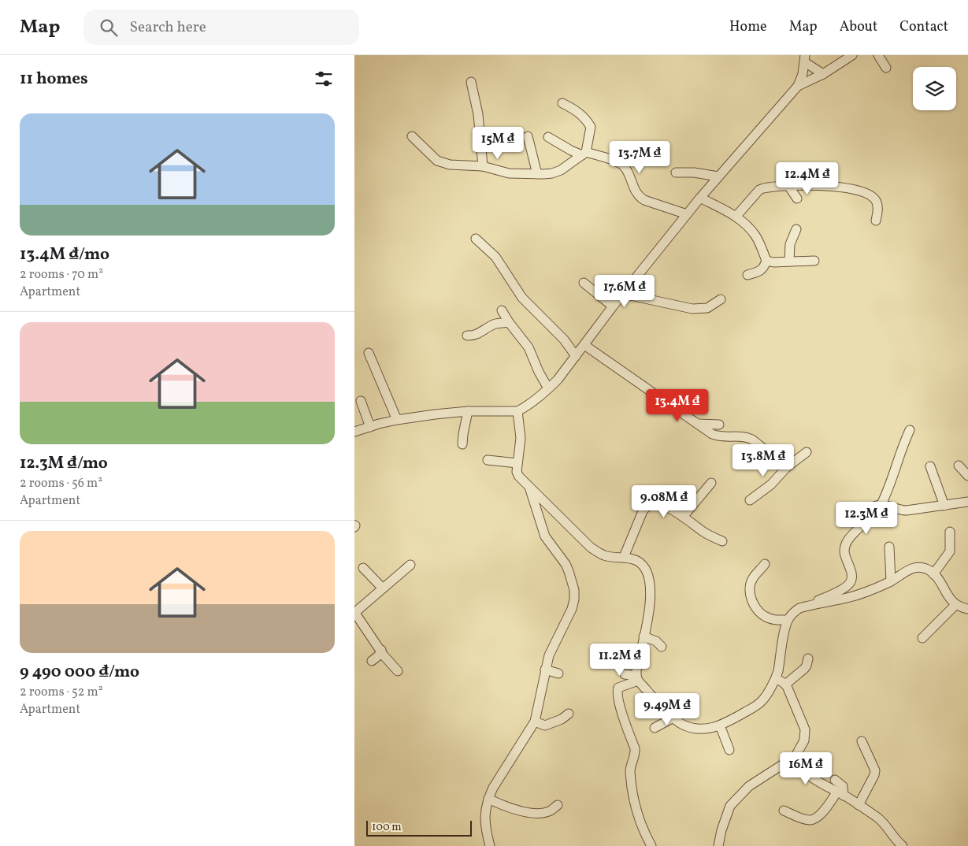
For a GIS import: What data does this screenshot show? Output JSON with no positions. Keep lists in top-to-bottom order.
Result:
{
  "scale_bar": "100 m",
  "page": {
    "header": "Map",
    "search": "Search here",
    "nav": [
      "Home",
      "Map",
      "About",
      "Contact"
    ],
    "heading": "11 homes",
    "list": [
      {
        "name": "13.4M ₫/mo",
        "note": "2 rooms · 70 m² · Apartment"
      },
      {
        "name": "12.3M ₫/mo",
        "note": "2 rooms · 56 m² · Apartment"
      },
      {
        "name": "9 490 000 ₫/mo",
        "note": "2 rooms · 52 m² · Apartment"
      }
    ],
    "price": [
      "15M ₫",
      "13.7M ₫",
      "12.4M ₫",
      "17.6M ₫",
      "13.4M ₫",
      "13.8M ₫",
      "9.08M ₫",
      "12.3M ₫",
      "11.2M ₫",
      "9.49M ₫",
      "16M ₫"
    ],
    "scale": "100 m"
  }
}
